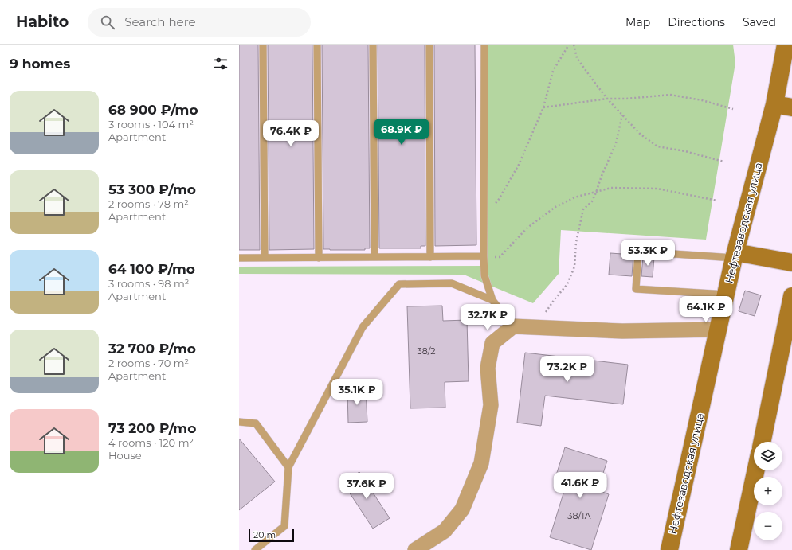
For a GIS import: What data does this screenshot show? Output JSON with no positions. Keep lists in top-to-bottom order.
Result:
{
  "streets": {
    "main road": ["Нефтезаводская улица"]
  },
  "house_numbers": ["38/2", "38/1А"],
  "scale_bar": "20 m",
  "page": {
    "header": "Habito",
    "search": "Search here",
    "nav": ["Map", "Directions", "Saved"],
    "heading": "9 homes",
    "list": [
      {
        "name": "68 900 ₽/mo",
        "note": "3 rooms · 104 m² · Apartment"
      },
      {
        "name": "53 300 ₽/mo",
        "note": "2 rooms · 78 m² · Apartment"
      },
      {
        "name": "64 100 ₽/mo",
        "note": "3 rooms · 98 m² · Apartment"
      },
      {
        "name": "32 700 ₽/mo",
        "note": "2 rooms · 70 m² · Apartment"
      },
      {
        "name": "73 200 ₽/mo",
        "note": "4 rooms · 120 m² · House"
      }
    ],
    "price": [
      "68.9K ₽",
      "76.4K ₽",
      "53.3K ₽",
      "64.1K ₽",
      "32.7K ₽",
      "73.2K ₽",
      "35.1K ₽",
      "41.6K ₽",
      "37.6K ₽"
    ],
    "map_buttons": ["+", "−"],
    "scale": "20 m"
  }
}
